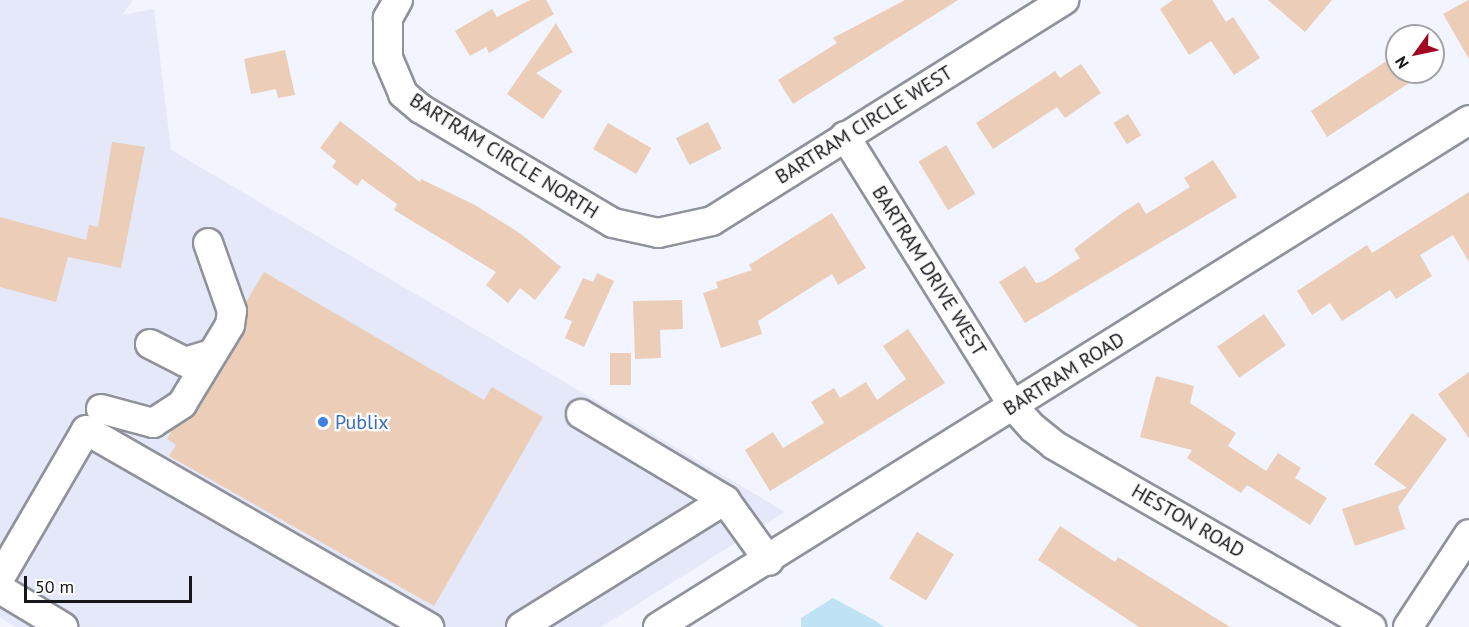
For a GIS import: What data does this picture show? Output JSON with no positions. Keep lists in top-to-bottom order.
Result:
{
  "streets": {
    "street": [
      "BARTRAM CIRCLE WEST",
      "BARTRAM CIRCLE NORTH",
      "BARTRAM DRIVE WEST",
      "BARTRAM ROAD",
      "HESTON ROAD"
    ]
  },
  "crossings": [
    ["BARTRAM CIRCLE WEST", "BARTRAM CIRCLE NORTH"],
    ["BARTRAM CIRCLE WEST", "BARTRAM DRIVE WEST"],
    ["BARTRAM DRIVE WEST", "BARTRAM ROAD"],
    ["BARTRAM DRIVE WEST", "HESTON ROAD"],
    ["BARTRAM ROAD", "HESTON ROAD"]
  ],
  "places": ["Publix"],
  "scale_bar": "50 m",
  "north": "bottom left"
}
